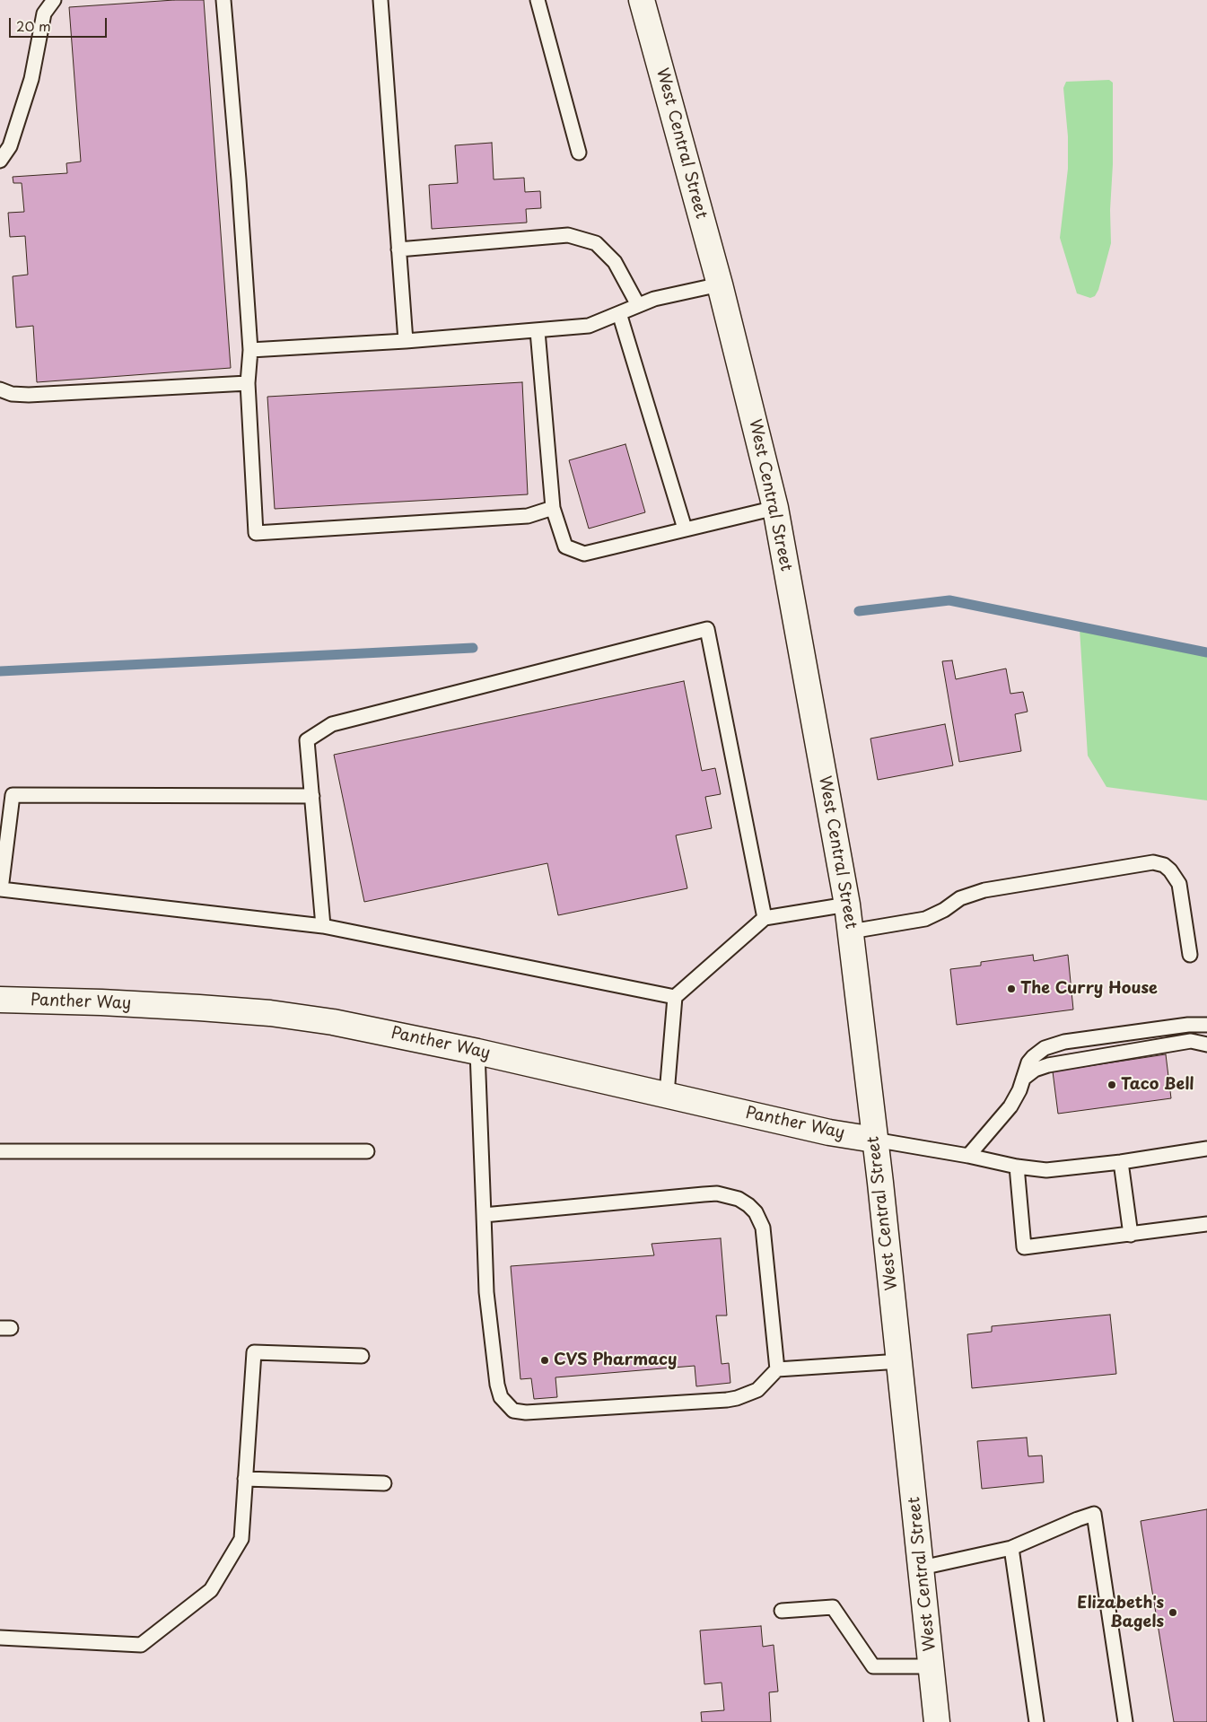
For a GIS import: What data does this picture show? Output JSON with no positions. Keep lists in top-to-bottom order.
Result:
{
  "streets": {
    "main road": ["West Central Street", "Panther Way"]
  },
  "crossings": [
    ["West Central Street", "Panther Way"]
  ],
  "places": [
    "The Curry House",
    "Taco Bell",
    "CVS Pharmacy",
    "Elizabeth's Bagels"
  ],
  "scale_bar": "20 m"
}
